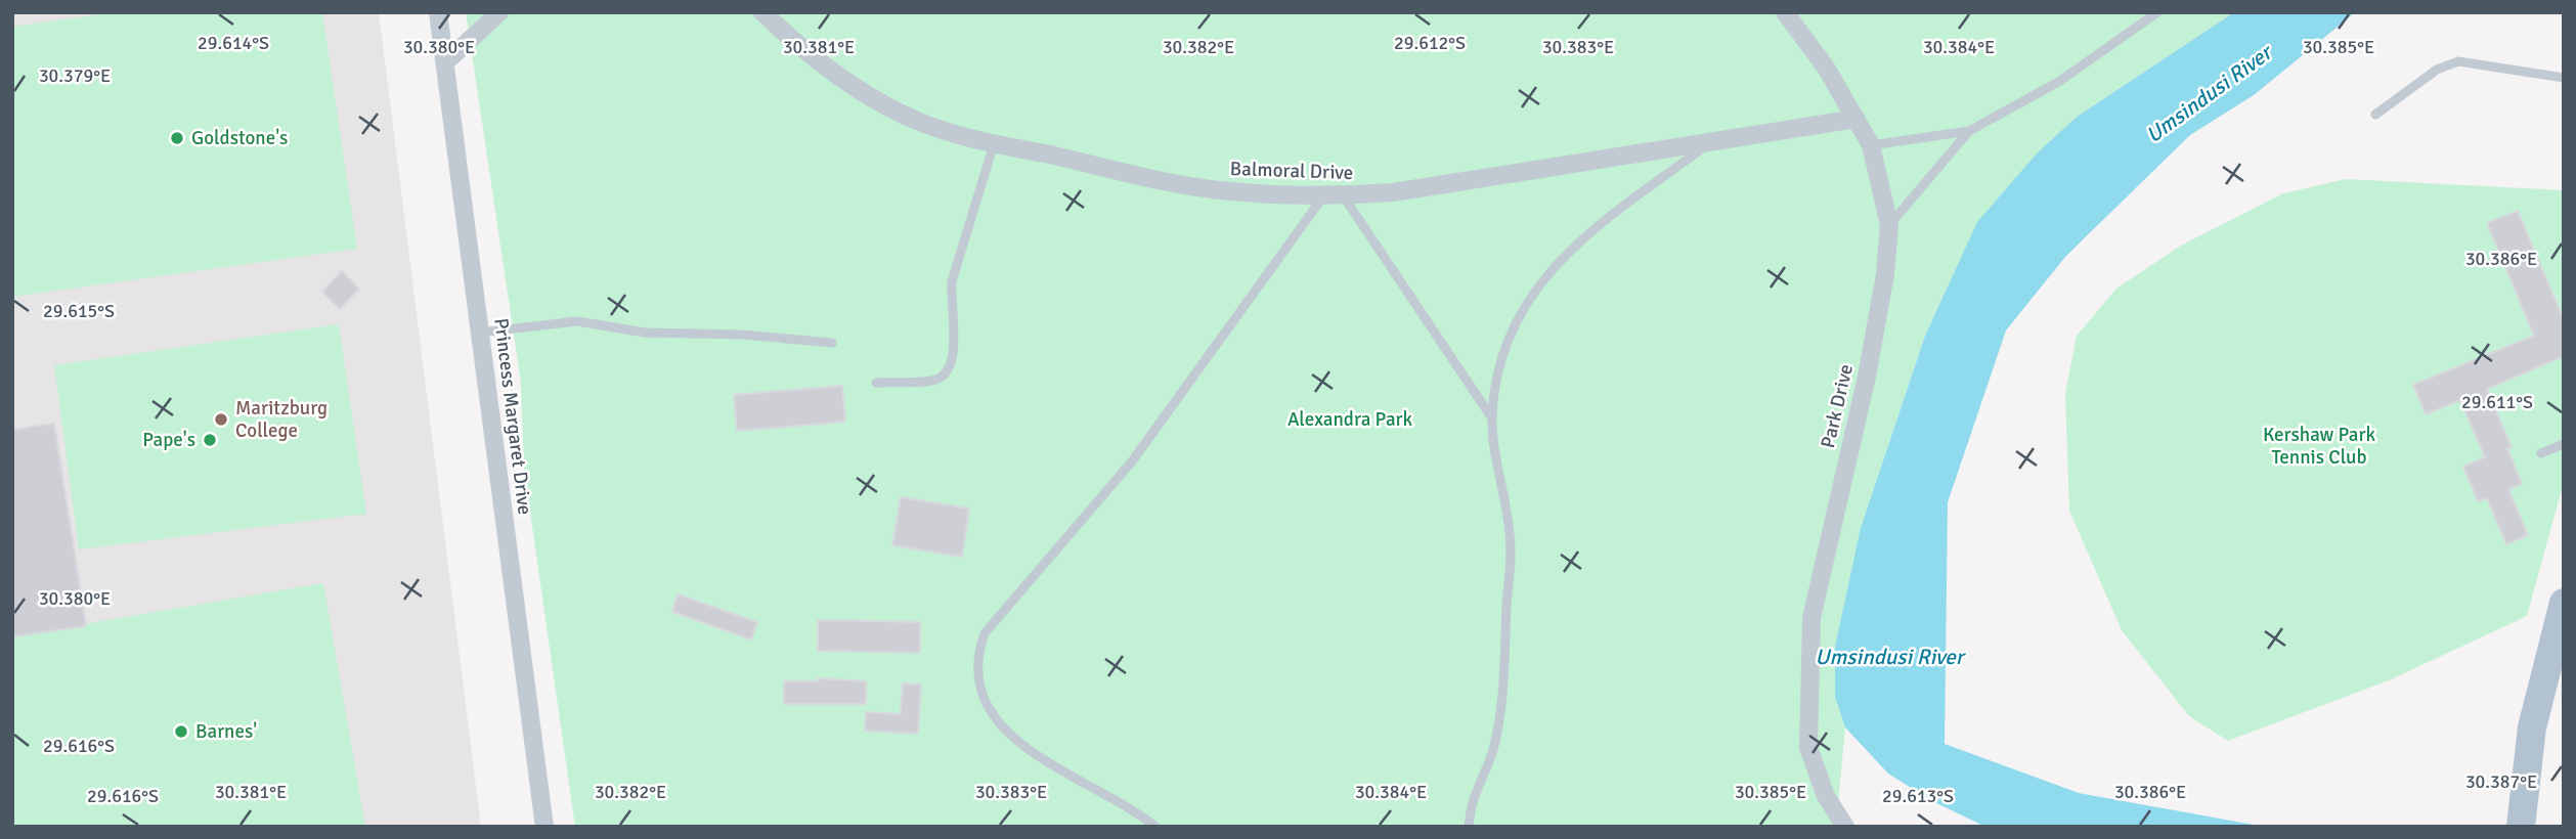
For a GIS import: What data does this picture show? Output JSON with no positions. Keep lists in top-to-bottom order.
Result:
{
  "streets": {
    "street": ["Balmoral Drive", "Park Drive", "Princess Margaret Drive"]
  },
  "crossings": [
    ["Balmoral Drive", "Park Drive"]
  ],
  "water": ["Umsindusi River"],
  "parks": ["Alexandra Park", "Kershaw Park Tennis Club"],
  "places": [
    "Goldstone's",
    "Maritzburg College",
    "Pape's",
    "Barnes'"
  ],
  "coordinates": [
    "29.614°S",
    "29.612°S",
    "30.380°E",
    "30.381°E",
    "30.382°E",
    "30.383°E",
    "30.384°E",
    "30.385°E",
    "30.379°E",
    "30.386°E",
    "29.615°S",
    "29.611°S",
    "29.616°S",
    "30.387°E",
    "29.613°S"
  ]
}
